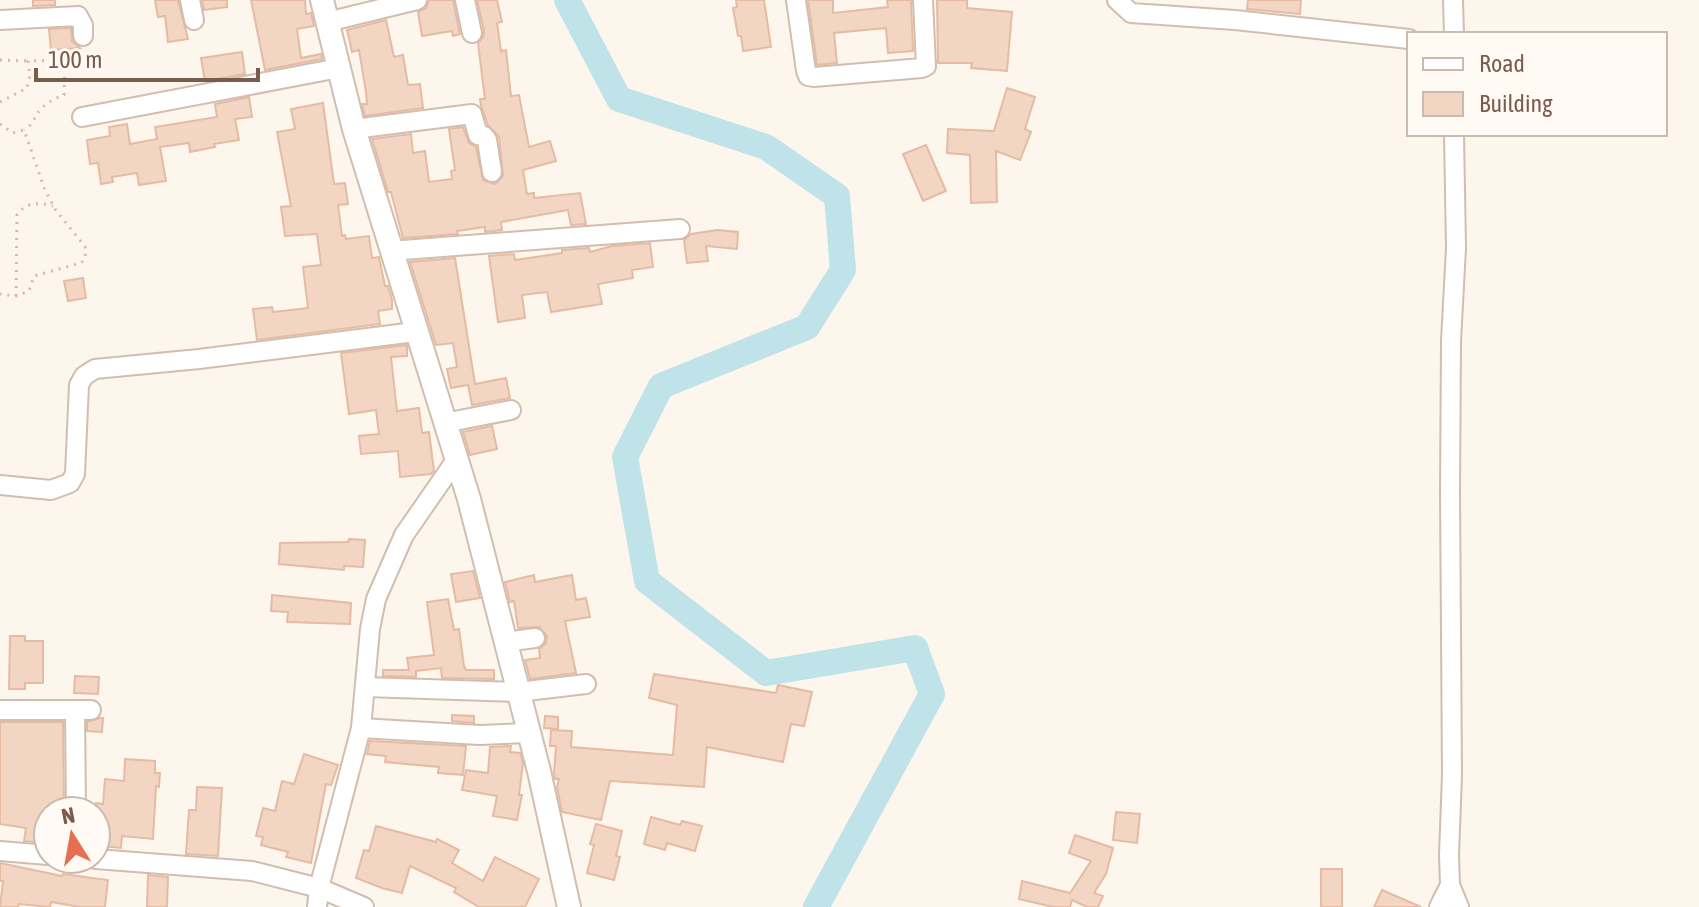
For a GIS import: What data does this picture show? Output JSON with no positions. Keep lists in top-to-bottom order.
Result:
{
  "legend": ["Road", "Building"],
  "scale_bar": "100 m",
  "north": "top"
}
